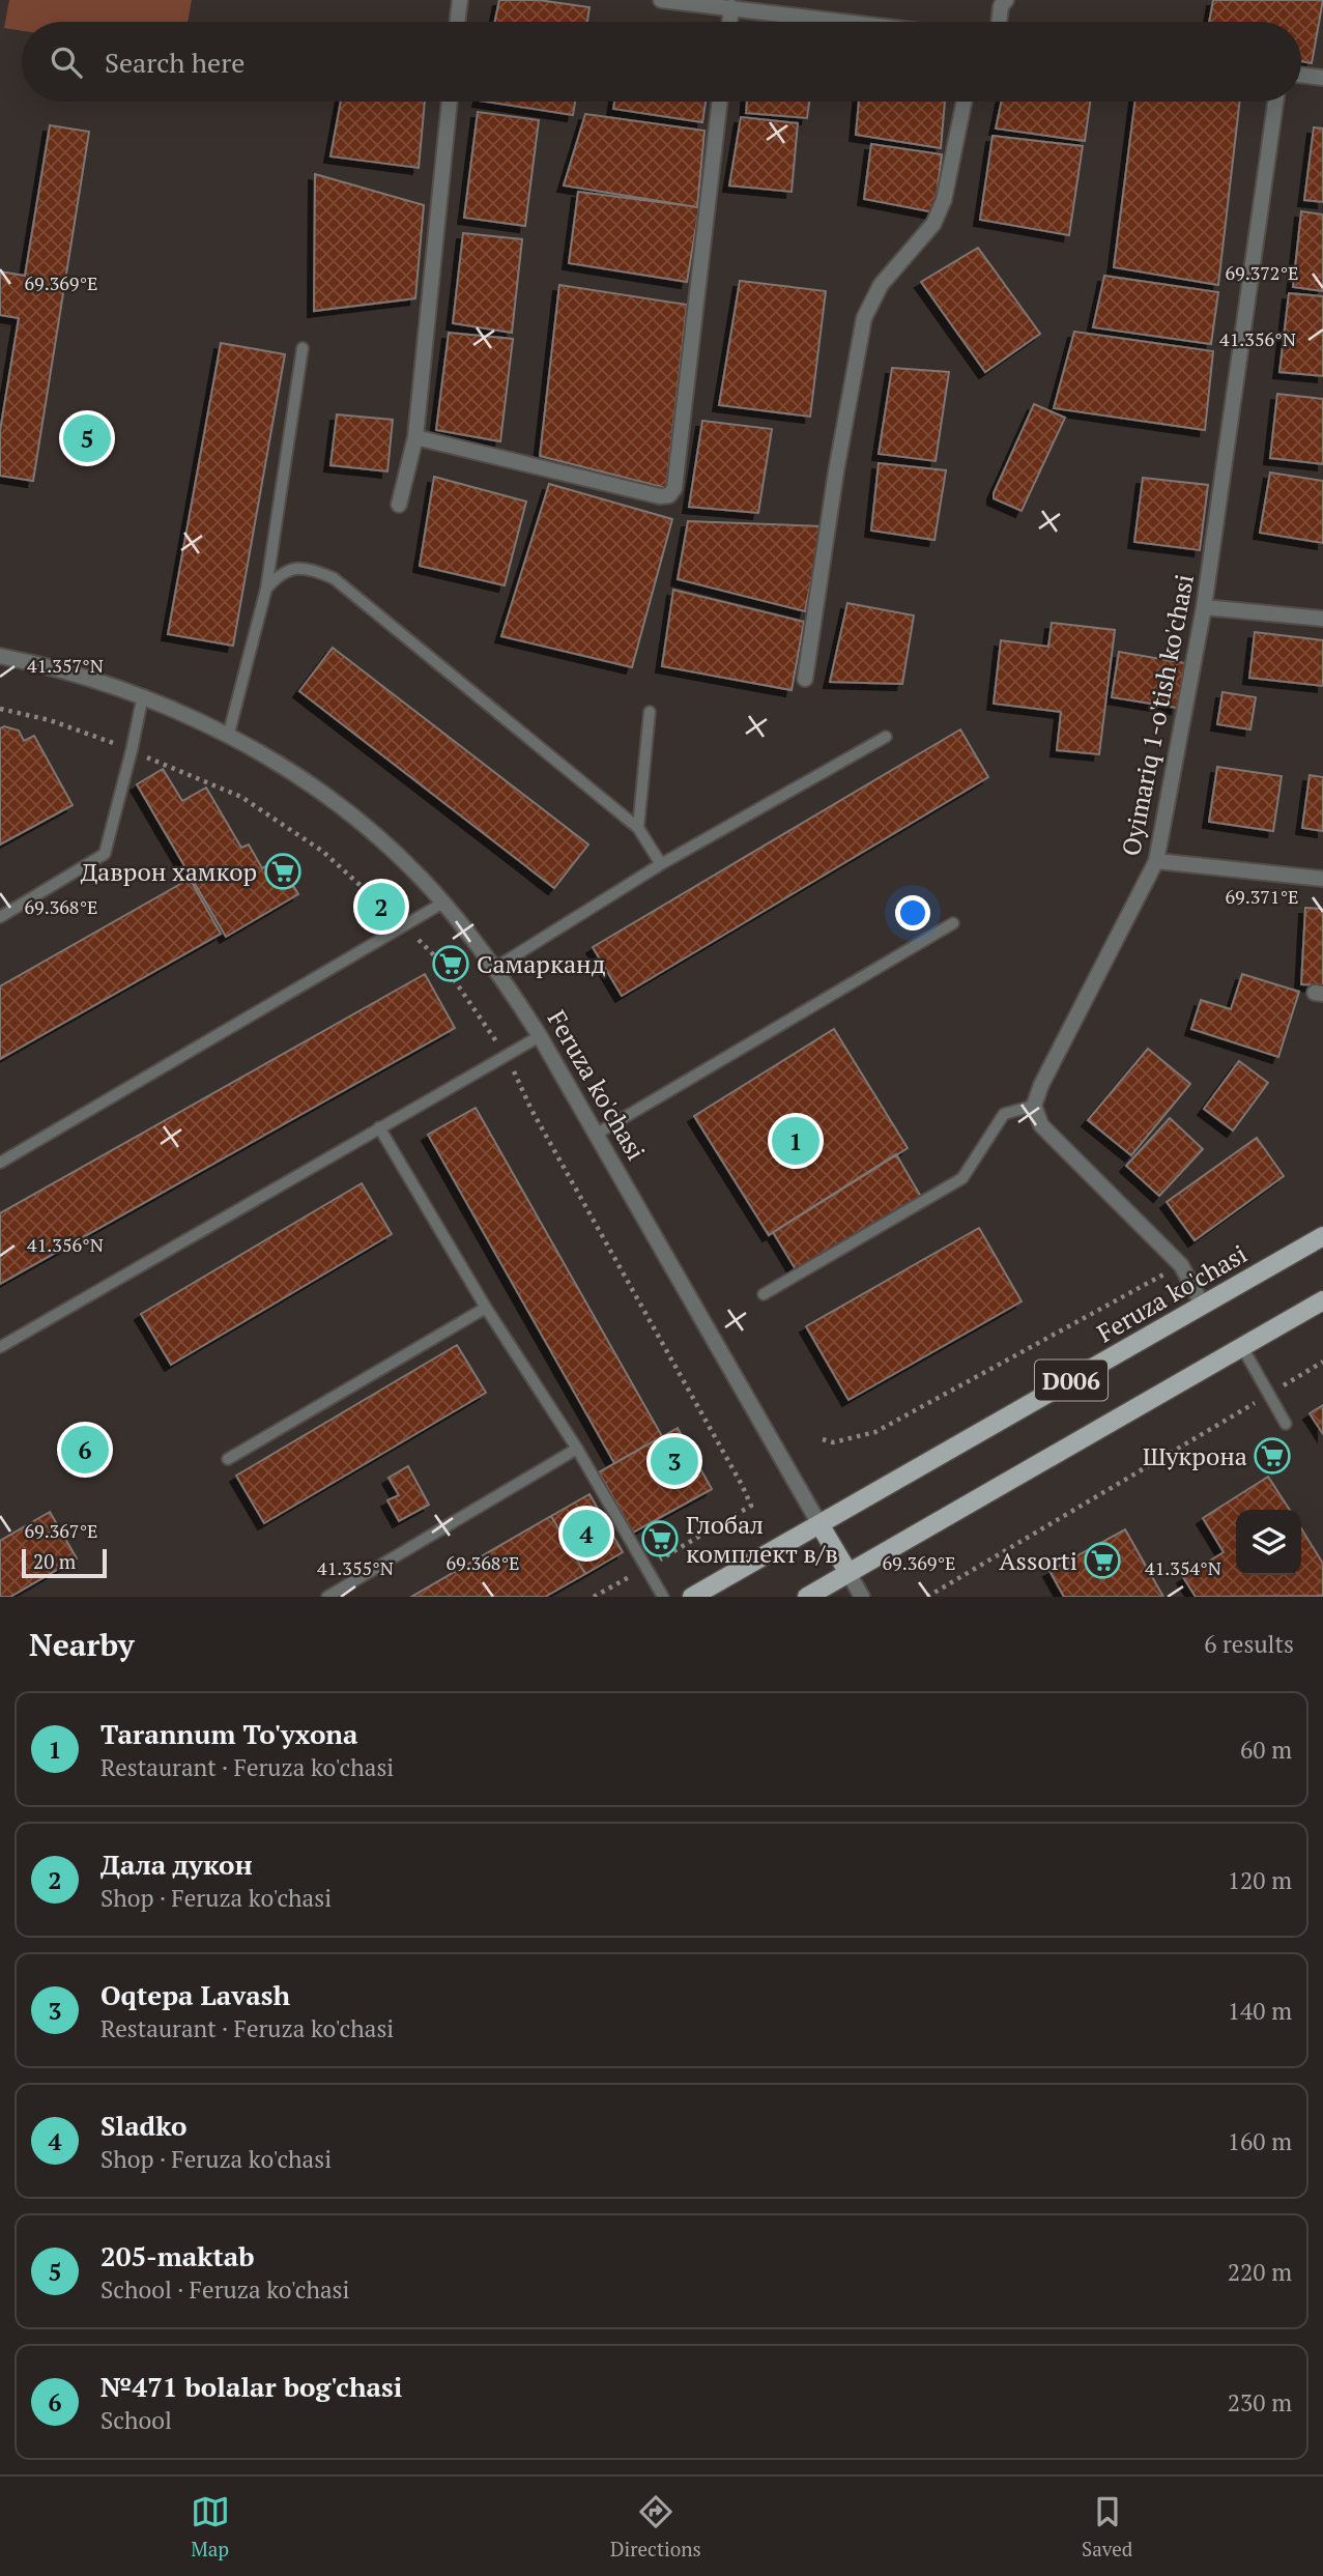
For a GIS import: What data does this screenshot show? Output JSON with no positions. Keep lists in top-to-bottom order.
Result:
{
  "streets": {
    "main road": ["Feruza ko'chasi", "D006"],
    "street": ["Oyimariq 1-o'tish ko'chasi"]
  },
  "crossings": [
    ["Feruza ko'chasi", "D006"]
  ],
  "places": {
    "supermarket": [
      "Даврон хамкор",
      "Самарканд",
      "Шукрона",
      "Глобал комплект в/в",
      "Assorti"
    ]
  },
  "scale_bar": "20 m",
  "page": {
    "search": "Search here",
    "pins": [
      "5",
      "2",
      "1",
      "6",
      "3",
      "4"
    ],
    "scale": "20 m",
    "heading": ["Nearby", "6 results"],
    "list": [
      {
        "mark": "1",
        "name": "Tarannum To'yxona",
        "note": "Restaurant · Feruza ko'chasi",
        "value": "60 m"
      },
      {
        "mark": "2",
        "name": "Дала дукон",
        "note": "Shop · Feruza ko'chasi",
        "value": "120 m"
      },
      {
        "mark": "3",
        "name": "Oqtepa Lavash",
        "note": "Restaurant · Feruza ko'chasi",
        "value": "140 m"
      },
      {
        "mark": "4",
        "name": "Sladko",
        "note": "Shop · Feruza ko'chasi",
        "value": "160 m"
      },
      {
        "mark": "5",
        "name": "205-maktab",
        "note": "School · Feruza ko'chasi",
        "value": "220 m"
      },
      {
        "mark": "6",
        "name": "№471 bolalar bog'chasi",
        "note": "School",
        "value": "230 m"
      }
    ],
    "nav": ["Map", "Directions", "Saved"]
  },
  "coordinates": [
    "69.372°E",
    "69.369°E",
    "41.356°N",
    "41.357°N",
    "69.371°E",
    "69.368°E",
    "69.367°E",
    "41.355°N",
    "41.354°N"
  ]
}
